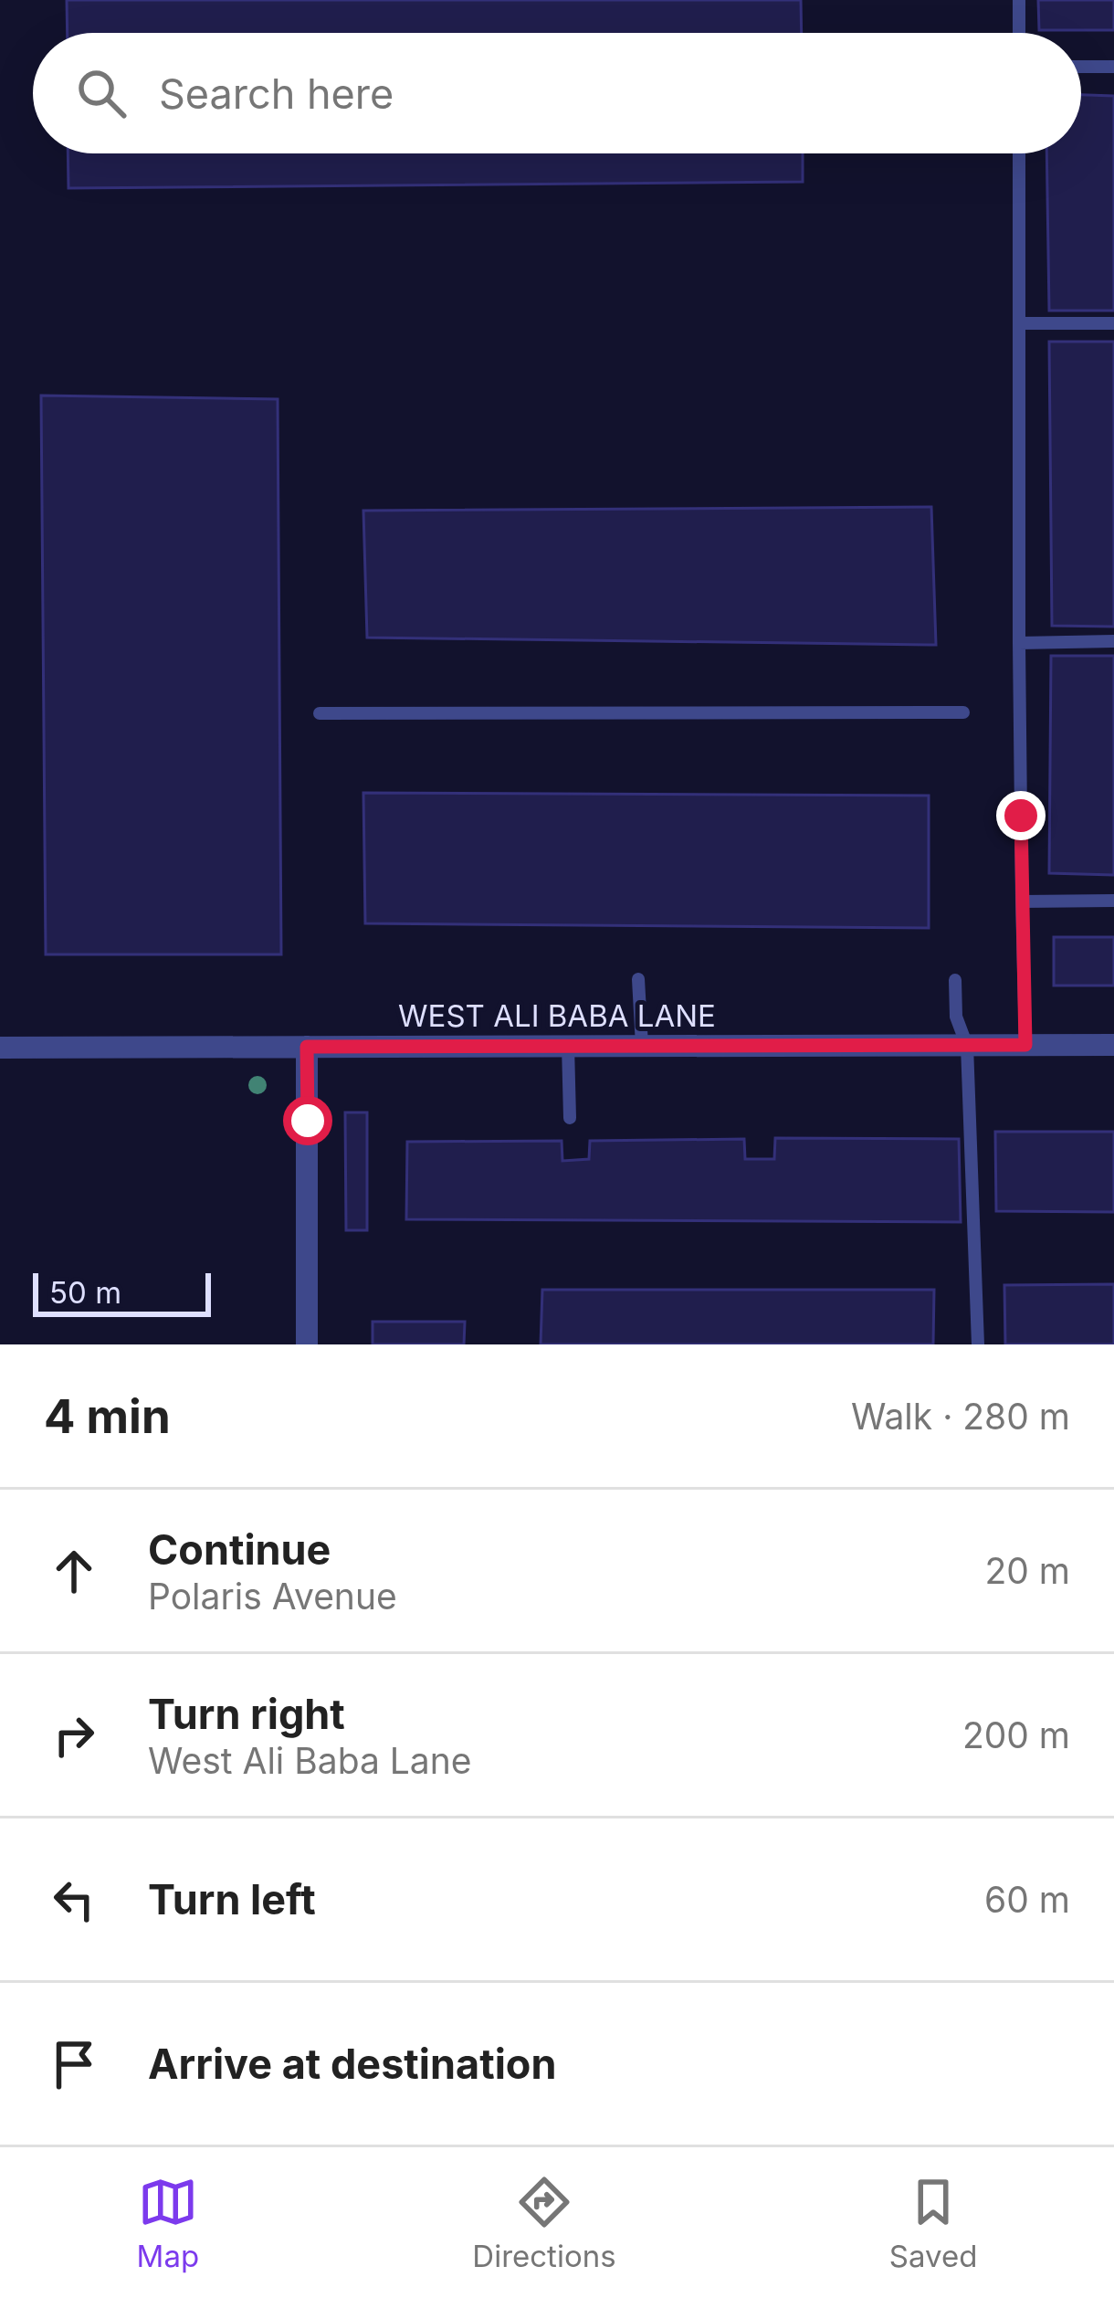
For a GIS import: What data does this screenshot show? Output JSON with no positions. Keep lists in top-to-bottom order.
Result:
{
  "streets": {
    "street": ["WEST ALI BABA LANE"]
  },
  "scale_bar": "50 m",
  "page": {
    "search": "Search here",
    "scale": "50 m",
    "heading": ["4 min", "Walk · 280 m"],
    "list": [
      ["Continue", "Polaris Avenue", "20 m"],
      ["Turn right", "West Ali Baba Lane", "200 m"],
      ["Turn left", "60 m"],
      "Arrive at destination"
    ],
    "nav": ["Map", "Directions", "Saved"]
  }
}
